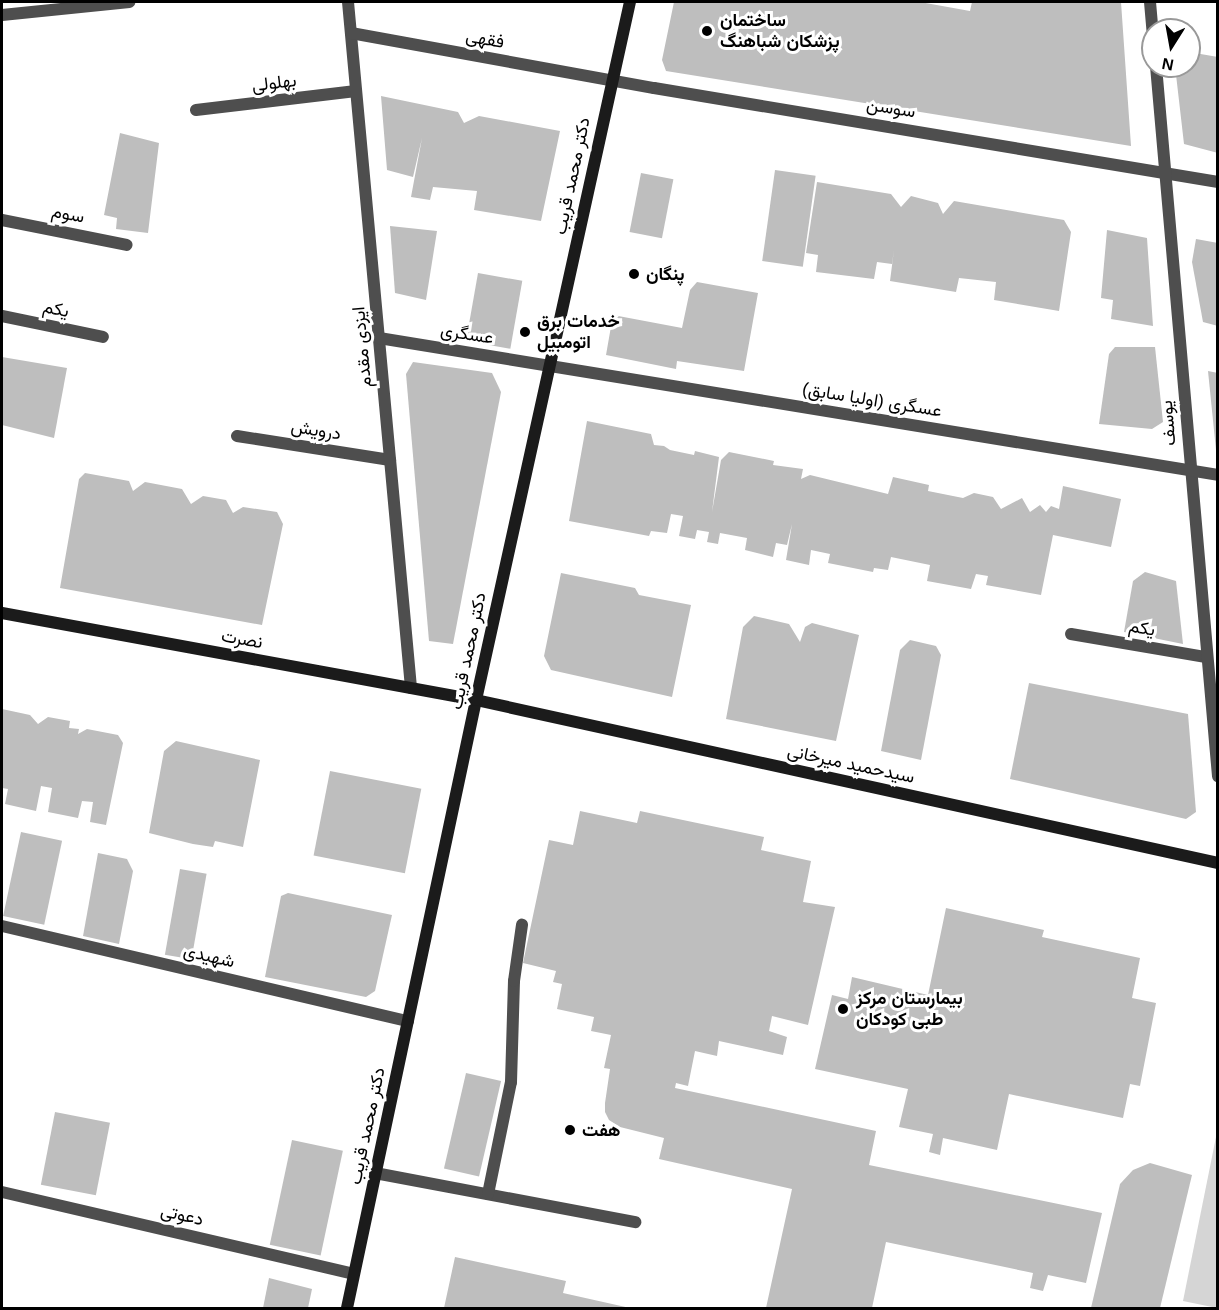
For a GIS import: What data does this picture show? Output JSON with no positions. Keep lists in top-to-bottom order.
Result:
{
  "streets": {
    "main road": ["دکتر محمد قریب", "نصرت", "سیدحمید میرخانی"],
    "street": [
      "فقهی",
      "بهلولی",
      "سوسن",
      "سوم",
      "یکم",
      "عسگری",
      "ایزدی مقدم",
      "عسگری (اولیا سابق)",
      "یوسف",
      "درویش",
      "شهیدی",
      "دعوتی"
    ]
  },
  "crossings": [
    ["فقهی", "سوسن"],
    ["فقهی", "دکتر محمد قریب"],
    ["فقهی", "ایزدی مقدم"],
    ["بهلولی", "ایزدی مقدم"],
    ["سوسن", "دکتر محمد قریب"],
    ["سوسن", "یوسف"],
    ["دکتر محمد قریب", "عسگری"],
    ["دکتر محمد قریب", "عسگری (اولیا سابق)"],
    ["دکتر محمد قریب", "نصرت"],
    ["دکتر محمد قریب", "سیدحمید میرخانی"],
    ["دکتر محمد قریب", "شهیدی"],
    ["دکتر محمد قریب", "دعوتی"],
    ["یکم", "یوسف"],
    ["عسگری", "ایزدی مقدم"],
    ["عسگری", "عسگری (اولیا سابق)"],
    ["ایزدی مقدم", "درویش"],
    ["ایزدی مقدم", "نصرت"],
    ["عسگری (اولیا سابق)", "یوسف"],
    ["نصرت", "سیدحمید میرخانی"]
  ],
  "places": [
    "ساختمان پزشکان شباهنگ",
    "پنگان",
    "خدمات برق اتومبیل",
    "بیمارستان مرکز طبی کودکان",
    "هفت"
  ],
  "north": "bottom"
}
